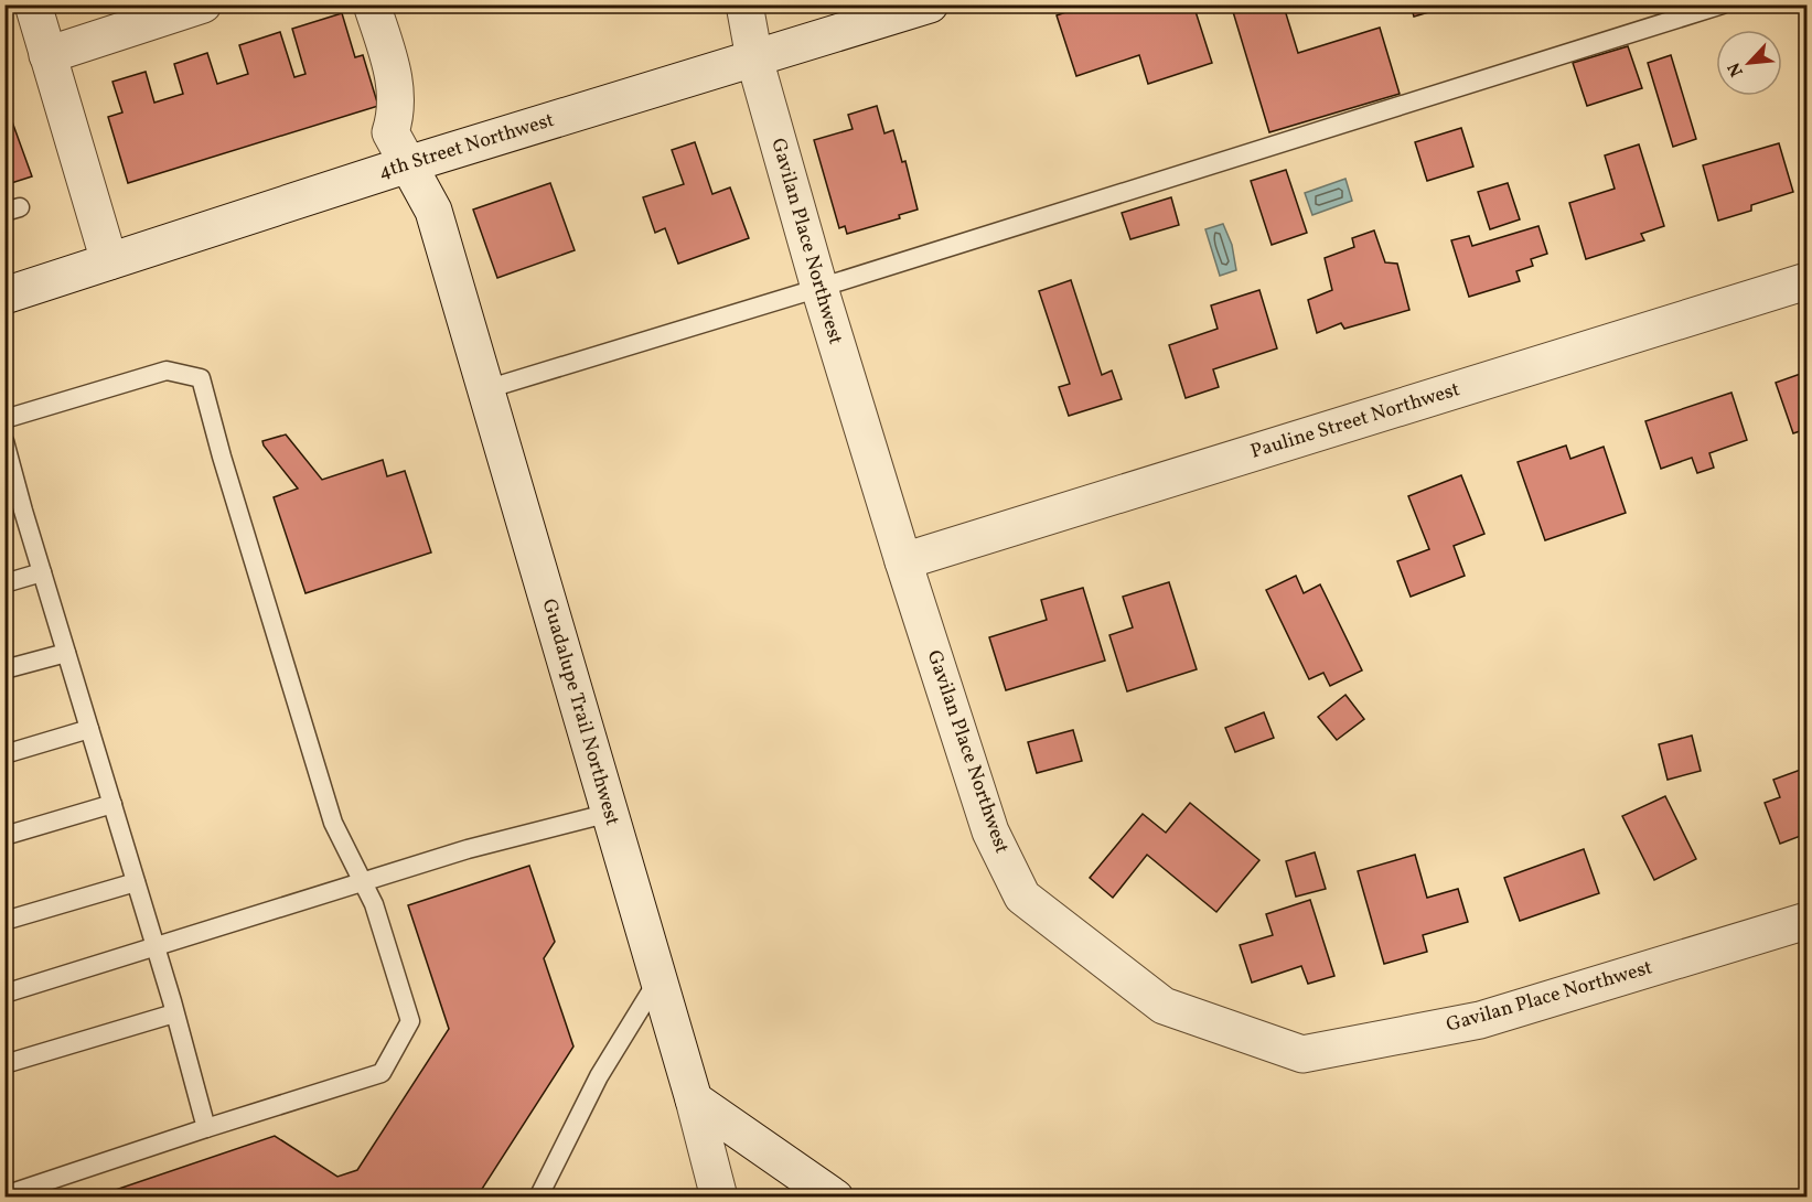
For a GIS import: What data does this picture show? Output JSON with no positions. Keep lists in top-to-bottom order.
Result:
{
  "streets": {
    "street": [
      "4th Street Northwest",
      "Gavilan Place Northwest",
      "Pauline Street Northwest",
      "Guadalupe Trail Northwest"
    ]
  },
  "crossings": [
    ["4th Street Northwest", "Gavilan Place Northwest"],
    ["4th Street Northwest", "Guadalupe Trail Northwest"],
    ["Gavilan Place Northwest", "Pauline Street Northwest"]
  ],
  "north": "bottom left"
}
